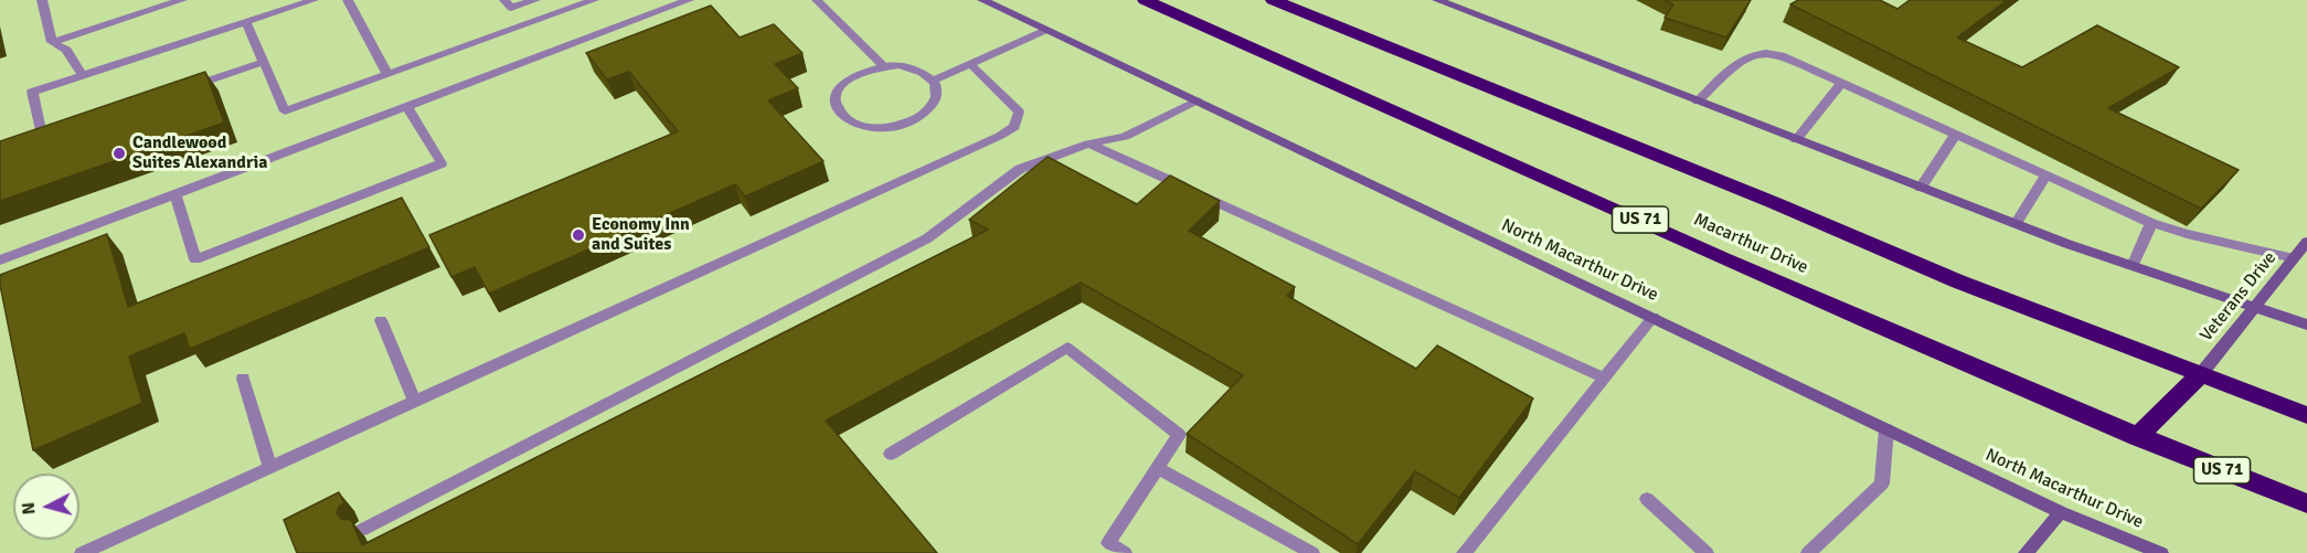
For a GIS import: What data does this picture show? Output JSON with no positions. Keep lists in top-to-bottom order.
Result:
{
  "streets": {
    "highway": ["US 71", "Macarthur Drive"],
    "street": ["North Macarthur Drive", "Veterans Drive"]
  },
  "places": ["Candlewood Suites Alexandria", "Economy Inn and Suites"],
  "north": "left"
}
